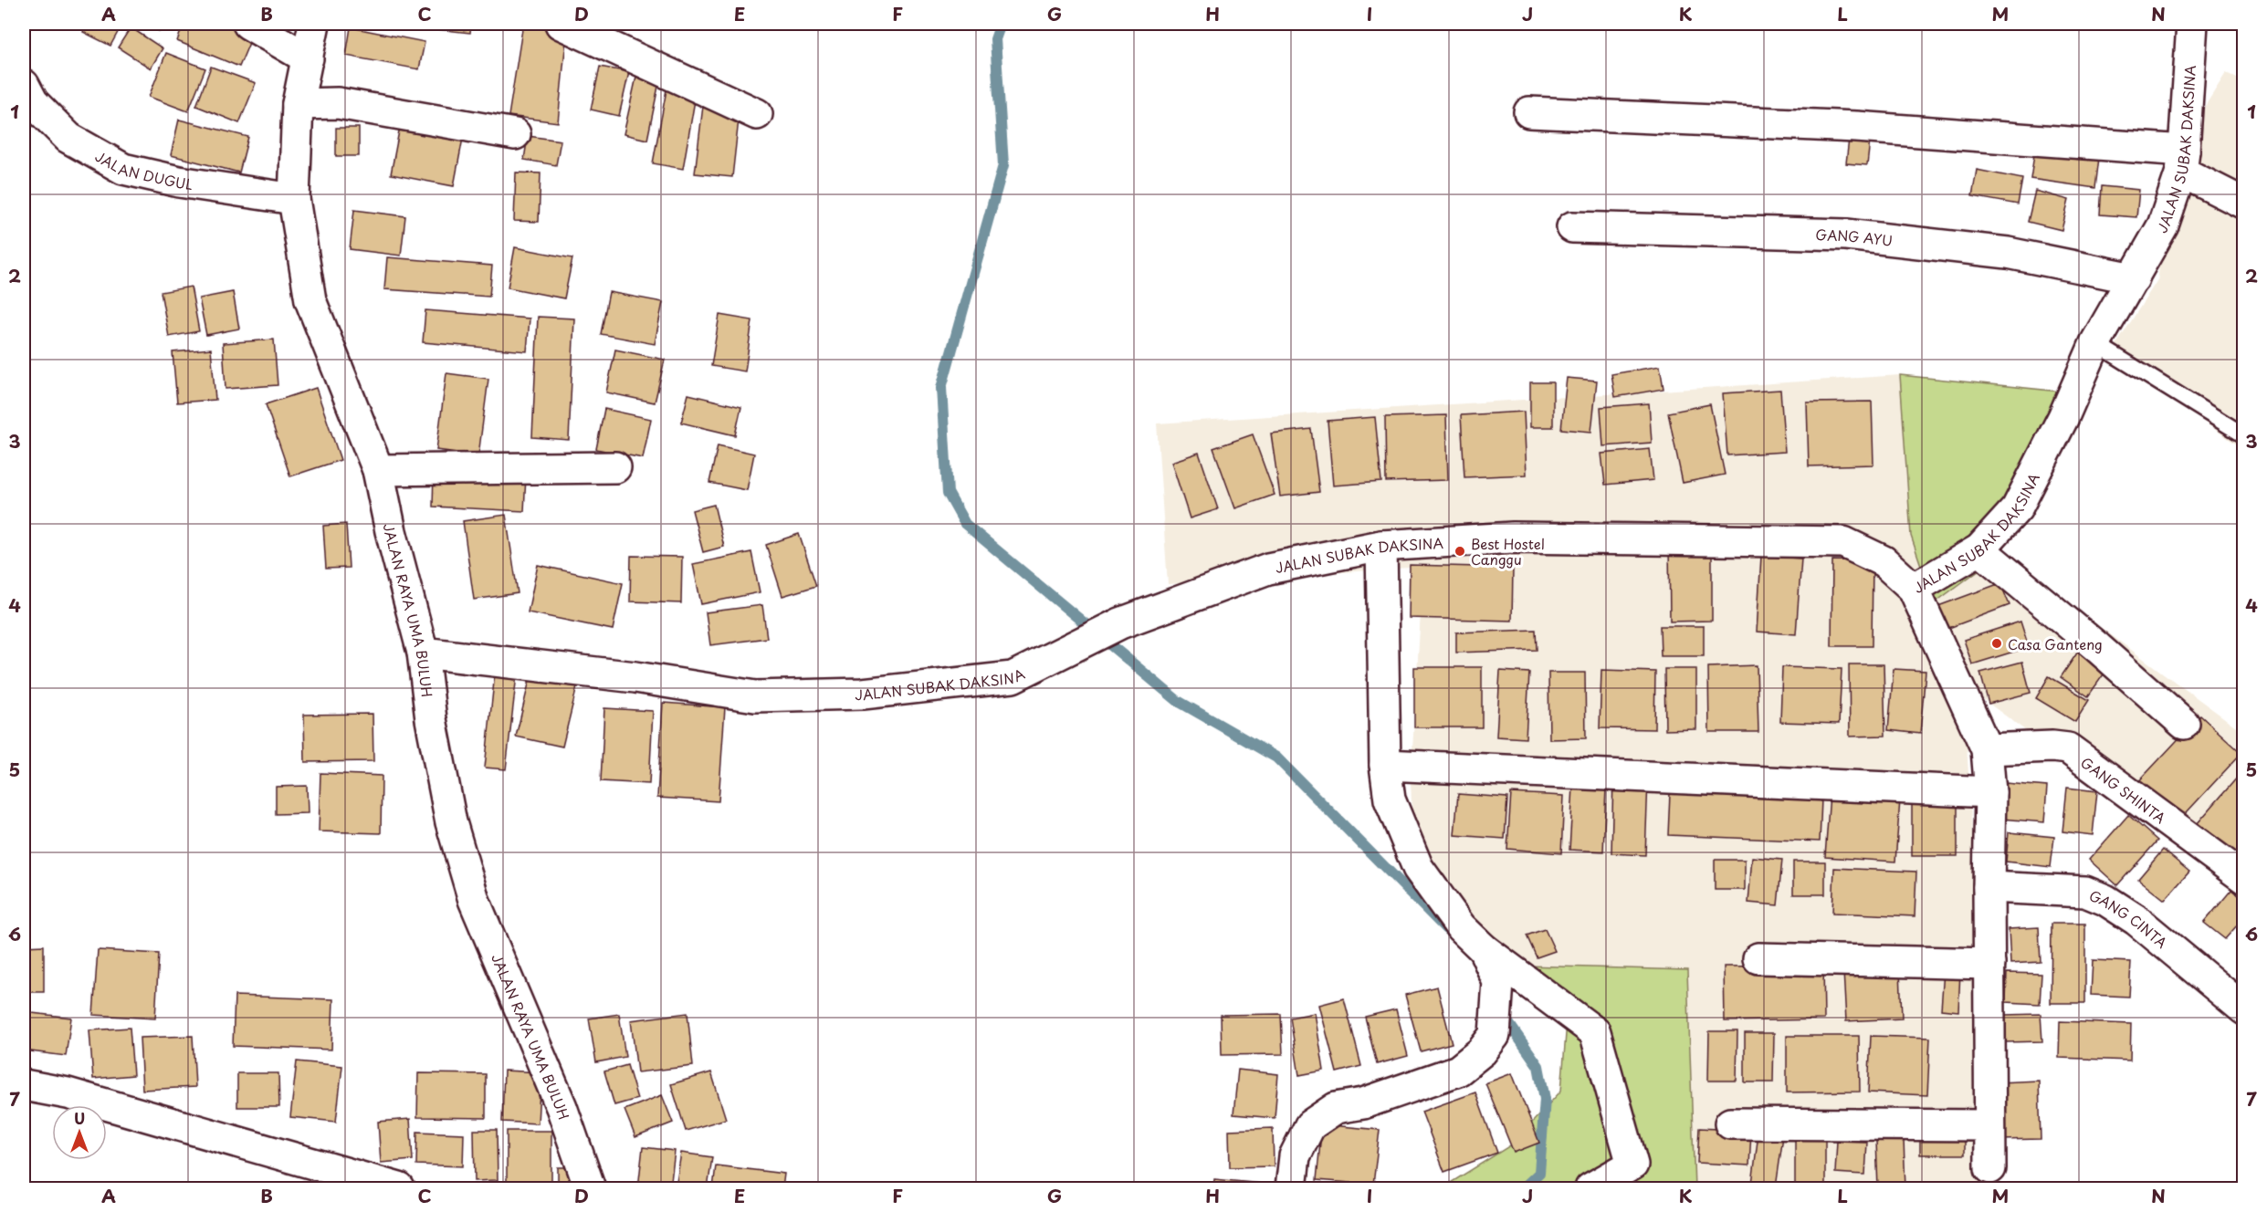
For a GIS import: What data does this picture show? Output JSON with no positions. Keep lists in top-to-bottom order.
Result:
{
  "streets": {
    "street": [
      "JALAN SUBAK DAKSINA",
      "JALAN DUGUL",
      "GANG AYU",
      "JALAN RAYA UMA BULUH",
      "GANG SHINTA",
      "GANG CINTA"
    ]
  },
  "crossings": [
    ["JALAN SUBAK DAKSINA", "GANG AYU"],
    ["JALAN SUBAK DAKSINA", "JALAN RAYA UMA BULUH"],
    ["JALAN DUGUL", "JALAN RAYA UMA BULUH"]
  ],
  "places": ["Best Hostel Canggu", "Casa Ganteng"],
  "north": "top",
  "grid": {
    "columns": [
      "A",
      "B",
      "C",
      "D",
      "E",
      "F",
      "G",
      "H",
      "I",
      "J",
      "K",
      "L",
      "M",
      "N"
    ],
    "rows": [
      "1",
      "2",
      "3",
      "4",
      "5",
      "6",
      "7"
    ]
  }
}
